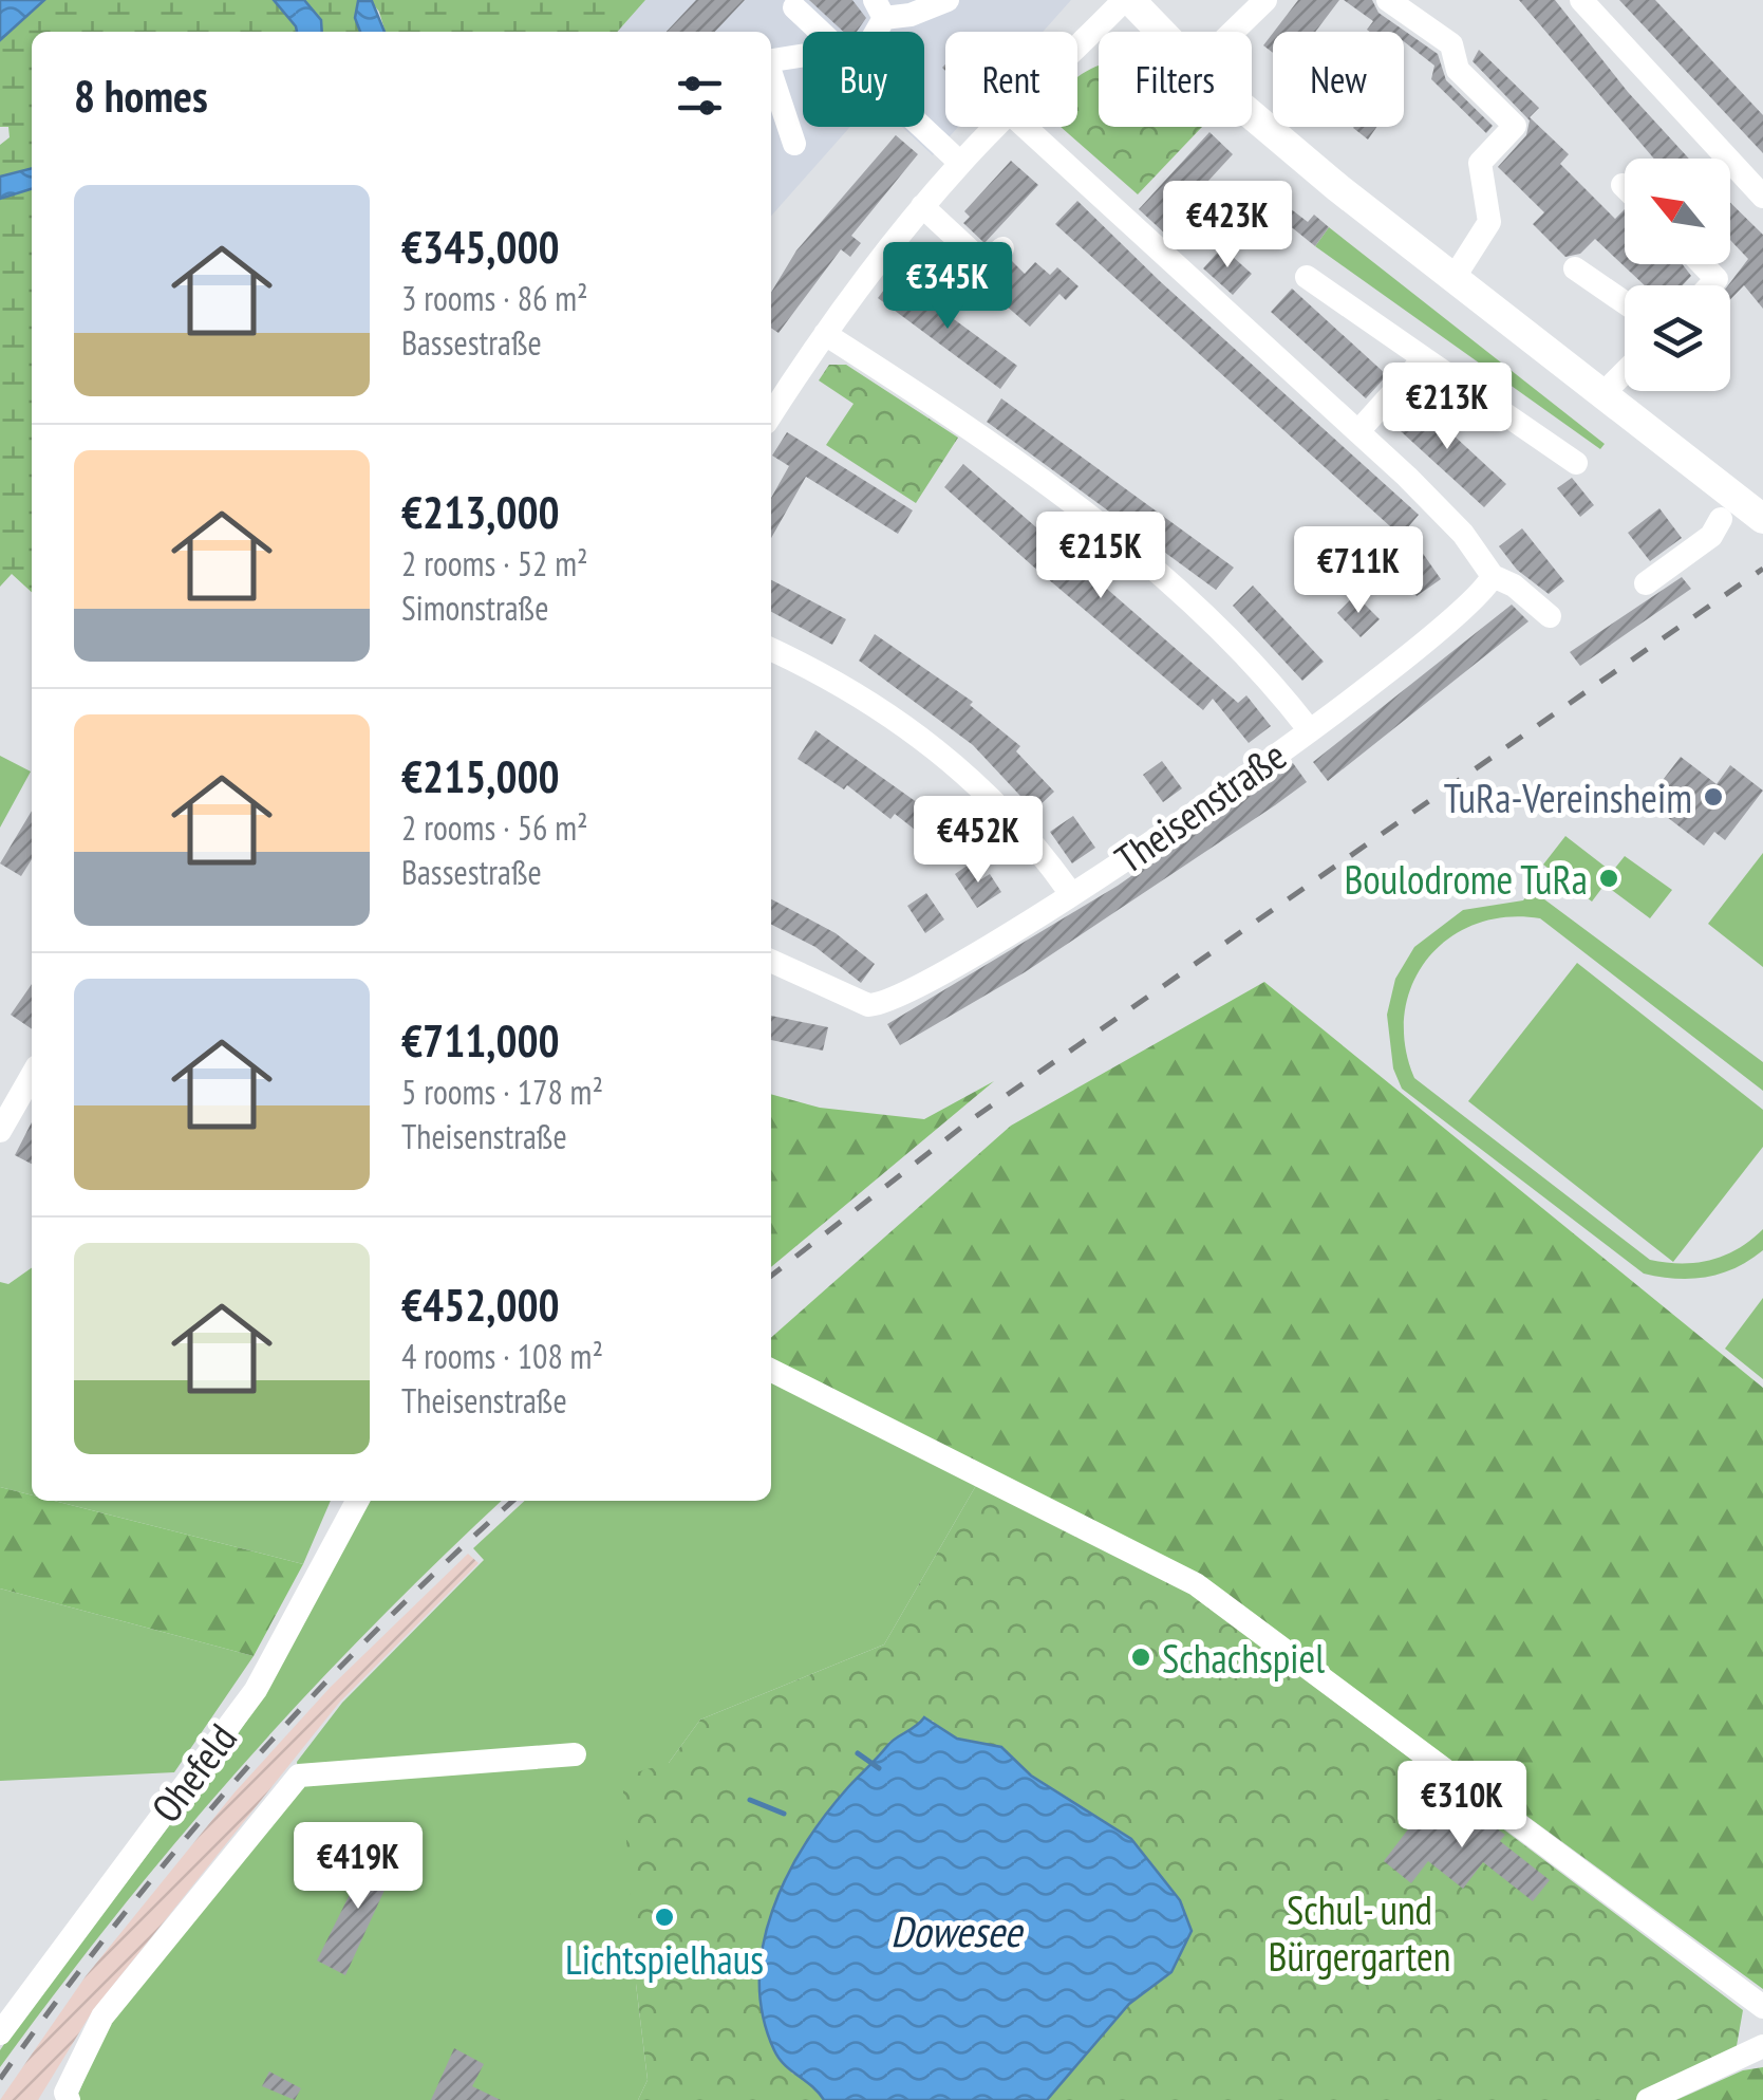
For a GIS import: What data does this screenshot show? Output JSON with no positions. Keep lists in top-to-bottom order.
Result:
{
  "streets": {
    "street": ["Theisenstraße", "Ohefeld"]
  },
  "water": ["Dowesee"],
  "parks": ["Schul- und Bürgergarten"],
  "places": [
    "TuRa-Vereinsheim",
    "Boulodrome TuRa",
    "Schachspiel",
    "Lichtspielhaus"
  ],
  "north": "top left",
  "page": {
    "chip": [
      "Buy",
      "Rent",
      "Filters",
      "New"
    ],
    "heading": "8 homes",
    "list": [
      {
        "name": "€345,000",
        "note": "3 rooms · 86 m² · Bassestraße"
      },
      {
        "name": "€213,000",
        "note": "2 rooms · 52 m² · Simonstraße"
      },
      {
        "name": "€215,000",
        "note": "2 rooms · 56 m² · Bassestraße"
      },
      {
        "name": "€711,000",
        "note": "5 rooms · 178 m² · Theisenstraße"
      },
      {
        "name": "€452,000",
        "note": "4 rooms · 108 m² · Theisenstraße"
      }
    ],
    "price": [
      "€423K",
      "€345K",
      "€213K",
      "€215K",
      "€711K",
      "€452K",
      "€310K",
      "€419K"
    ]
  }
}
